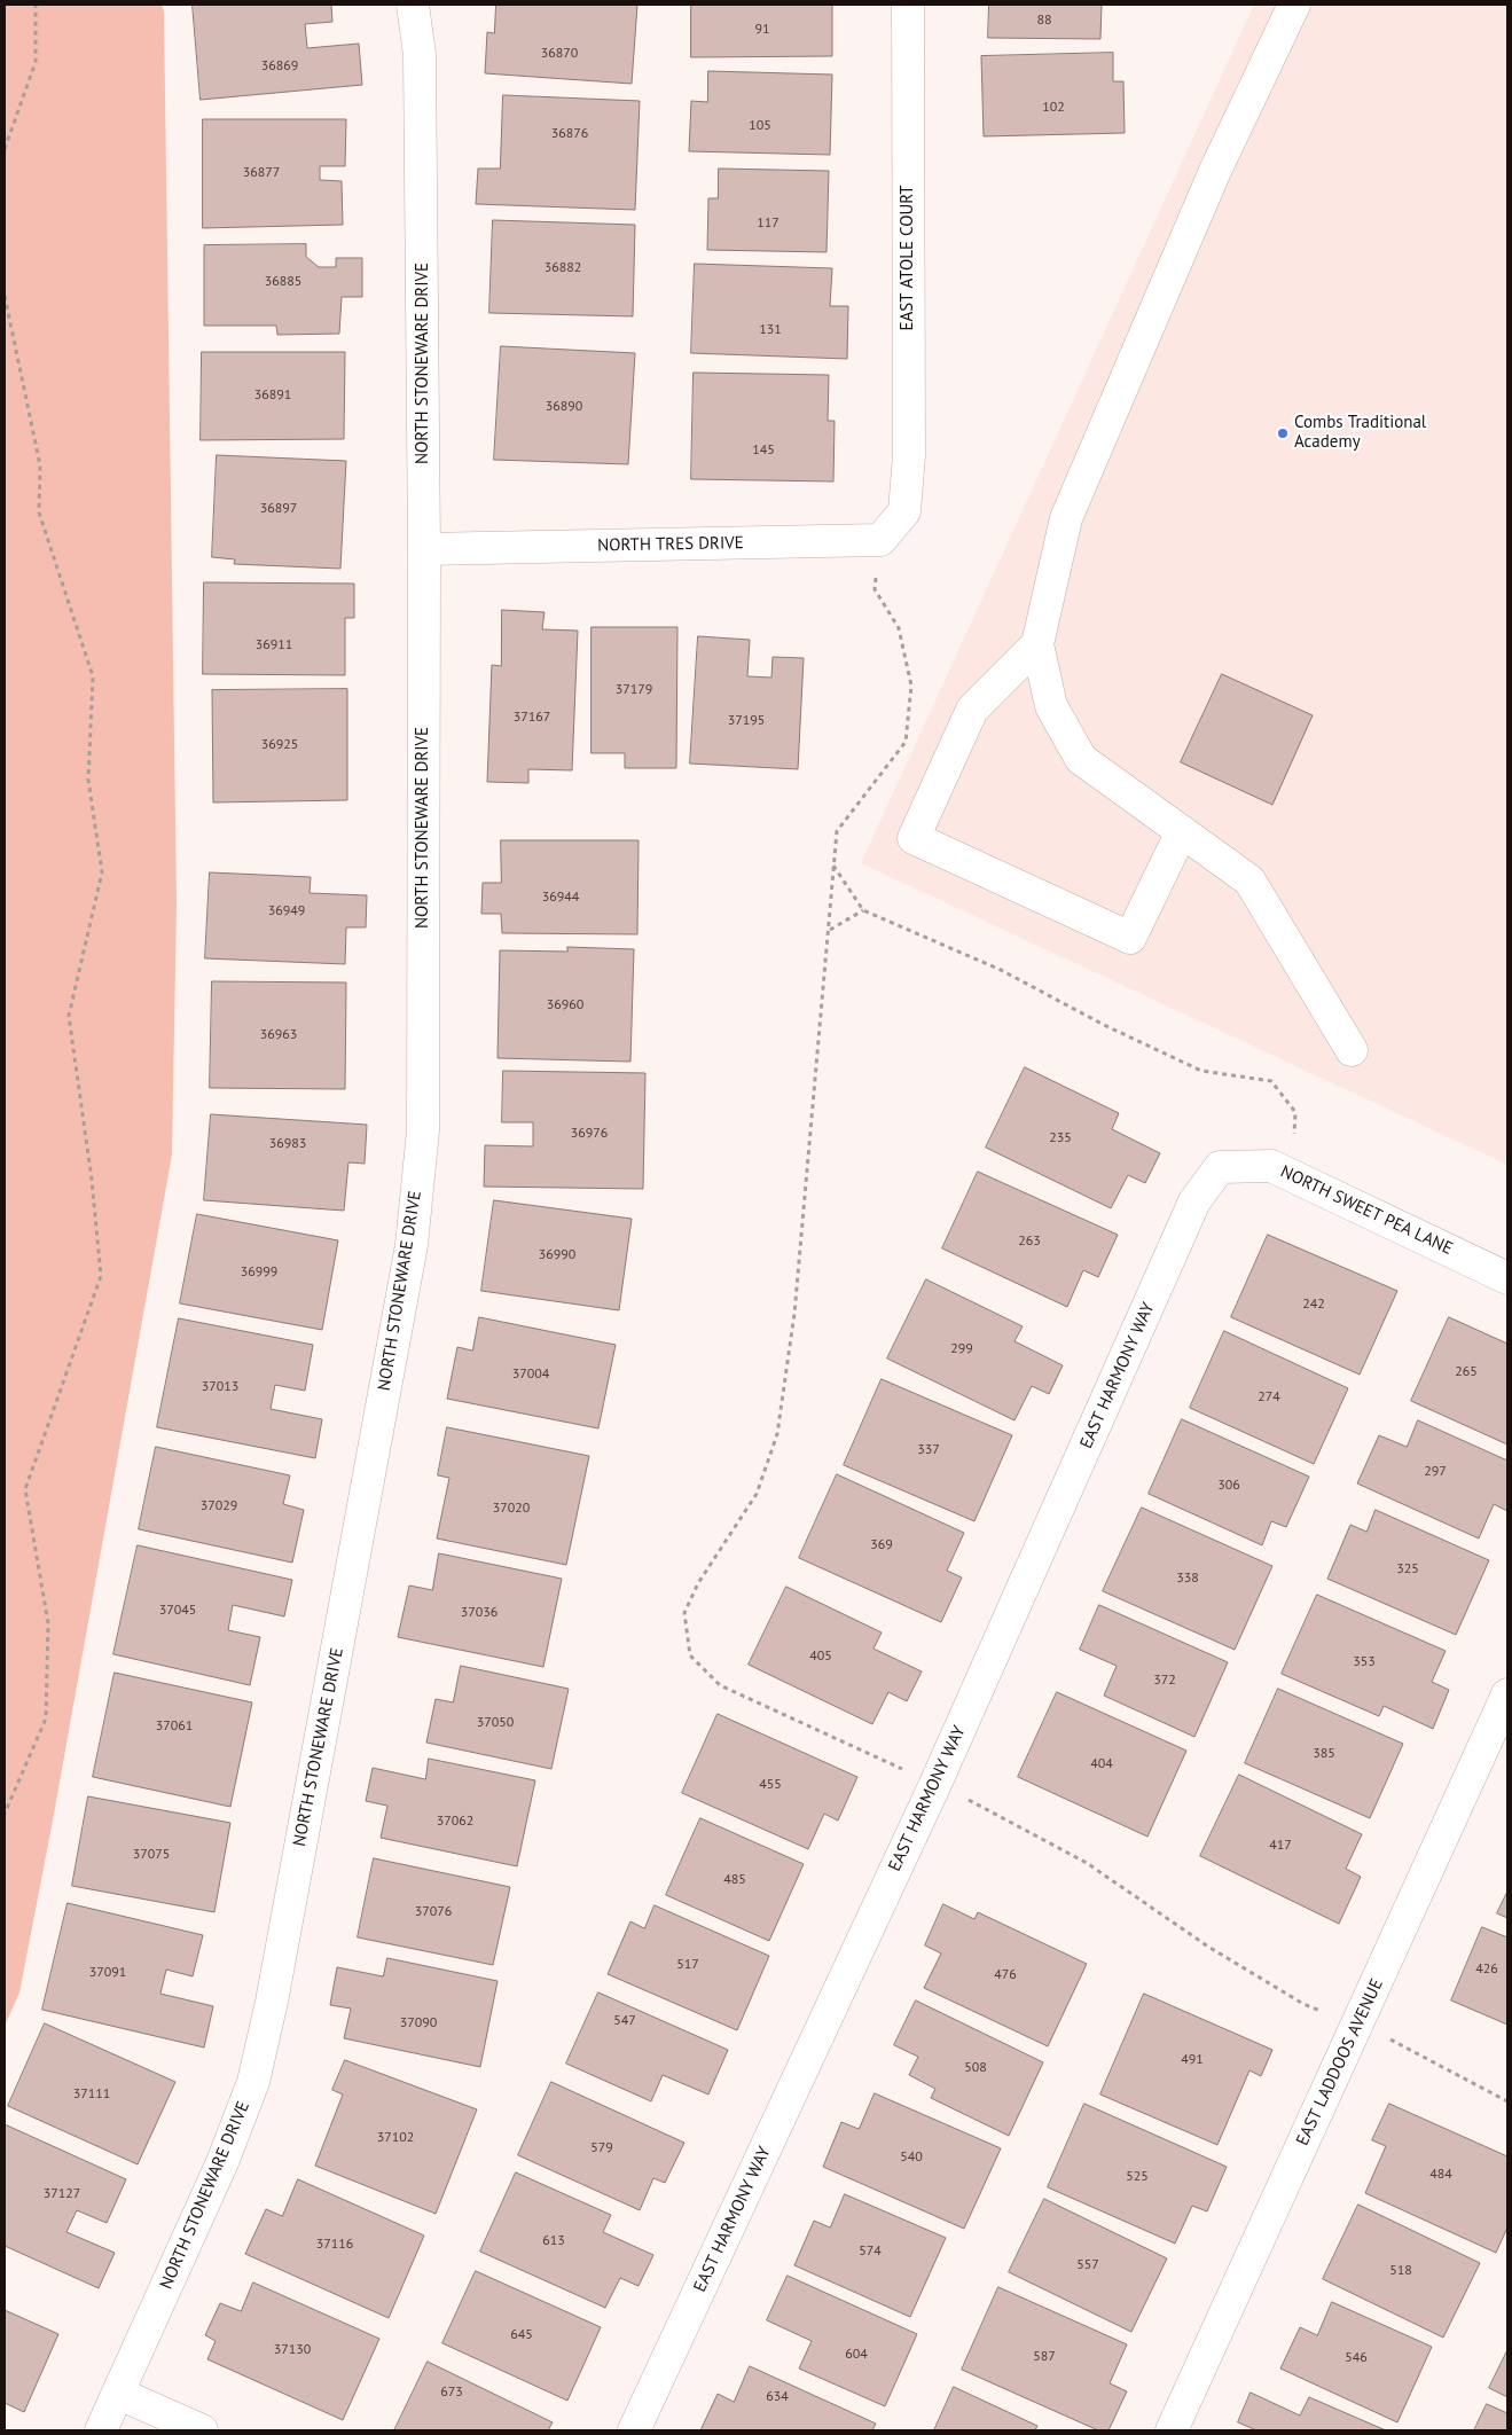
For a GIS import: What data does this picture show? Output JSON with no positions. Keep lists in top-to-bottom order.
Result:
{
  "streets": {
    "street": [
      "EAST ATOLE COURT",
      "NORTH STONEWARE DRIVE",
      "NORTH TRES DRIVE",
      "NORTH SWEET PEA LANE",
      "EAST HARMONY WAY",
      "EAST LADDOOS AVENUE"
    ]
  },
  "crossings": [
    ["EAST ATOLE COURT", "NORTH TRES DRIVE"],
    ["NORTH STONEWARE DRIVE", "NORTH TRES DRIVE"],
    ["NORTH SWEET PEA LANE", "EAST HARMONY WAY"]
  ],
  "places": ["Combs Traditional Academy"],
  "house_numbers": [
    "88",
    "91",
    "36870",
    "36869",
    "102",
    "105",
    "36876",
    "36877",
    "117",
    "36882",
    "36885",
    "131",
    "36891",
    "36890",
    "145",
    "36897",
    "36911",
    "37179",
    "37167",
    "37195",
    "36925",
    "36944",
    "36949",
    "36960",
    "36963",
    "36976",
    "235",
    "36983",
    "263",
    "36990",
    "36999",
    "242",
    "299",
    "265",
    "37004",
    "37013",
    "274",
    "337",
    "297",
    "306",
    "37029",
    "37020",
    "369",
    "325",
    "338",
    "37045",
    "37036",
    "405",
    "353",
    "372",
    "37050",
    "37061",
    "385",
    "404",
    "455",
    "37062",
    "417",
    "37075",
    "485",
    "37076",
    "517",
    "426",
    "37091",
    "476",
    "547",
    "37090",
    "491",
    "508",
    "37111",
    "37102",
    "579",
    "540",
    "484",
    "525",
    "37127",
    "613",
    "37116",
    "574",
    "557",
    "518",
    "645",
    "37130",
    "604",
    "587",
    "546",
    "673",
    "634"
  ]
}
